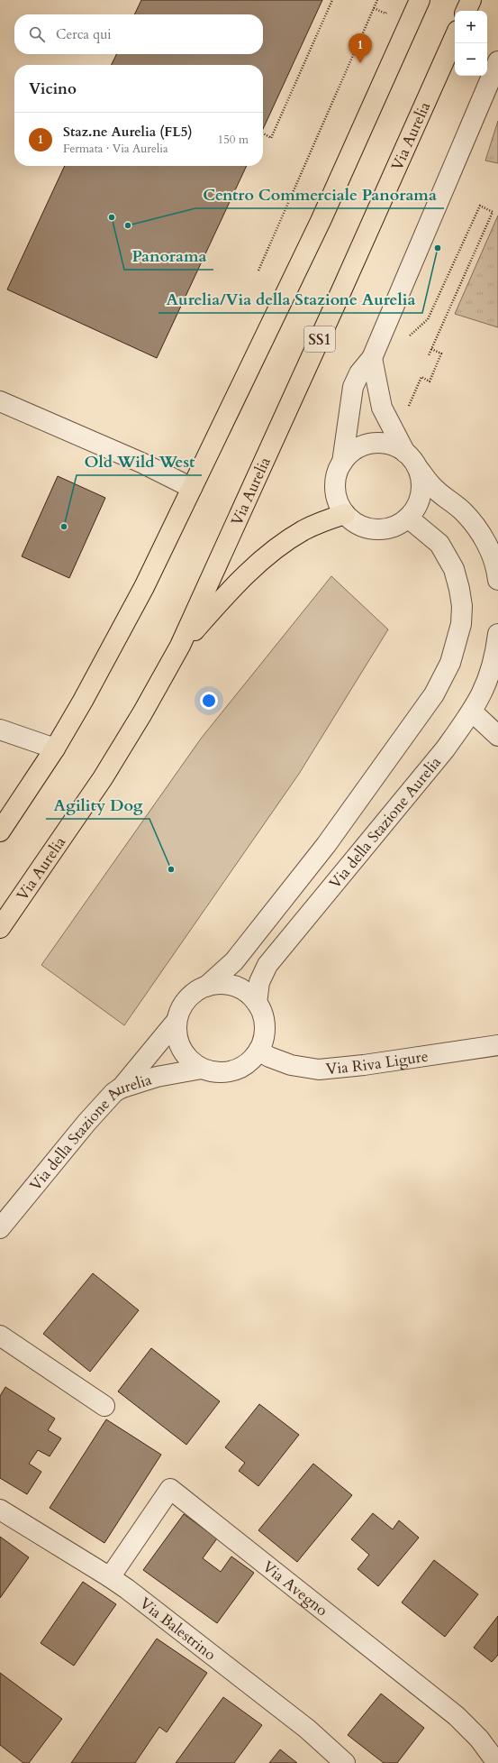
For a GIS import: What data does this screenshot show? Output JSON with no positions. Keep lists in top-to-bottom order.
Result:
{
  "streets": {
    "highway": ["Via Aurelia", "SS1"],
    "street": [
      "Via della Stazione Aurelia",
      "Via Riva Ligure",
      "Via Avegno",
      "Via Balestrino"
    ]
  },
  "crossings": [
    ["Via della Stazione Aurelia", "Via Riva Ligure"],
    ["Via Avegno", "Via Balestrino"]
  ],
  "places": [
    "Panorama",
    "Centro Commerciale Panorama",
    "Aurelia/Via della Stazione Aurelia",
    "Old Wild West",
    "Agility Dog"
  ],
  "page": {
    "map_buttons": ["+", "−"],
    "search": "Cerca qui",
    "pins": "1",
    "heading": "Vicino",
    "list": [
      {
        "mark": "1",
        "name": "Staz.ne Aurelia (FL5)",
        "note": "Fermata · Via Aurelia",
        "value": "150 m"
      }
    ]
  }
}
